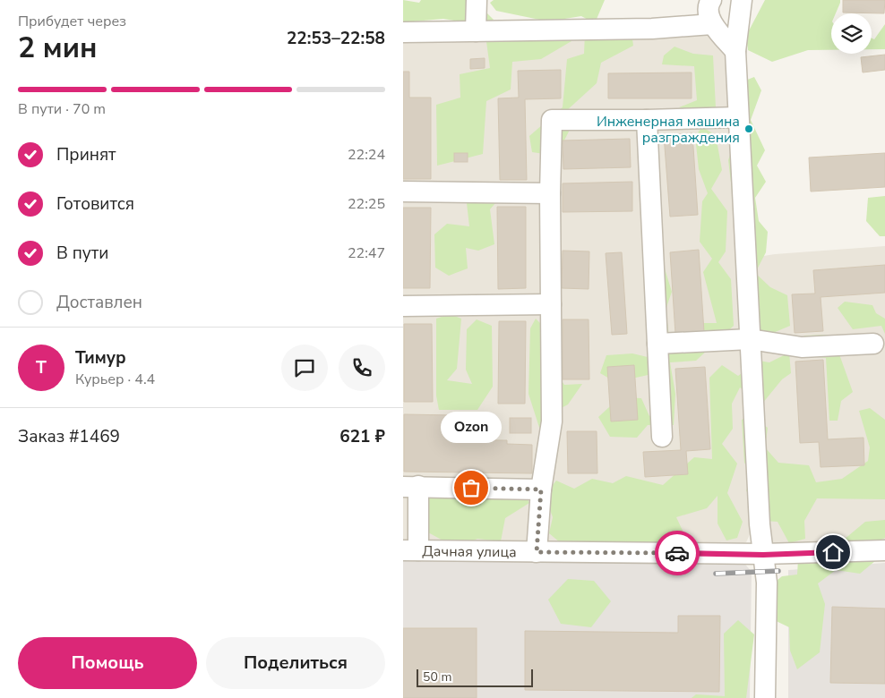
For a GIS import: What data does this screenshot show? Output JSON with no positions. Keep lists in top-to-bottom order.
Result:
{
  "streets": {
    "street": ["Дачная улица"]
  },
  "places": ["Инженерная машина разграждения", "Ozon"],
  "scale_bar": "50 m",
  "page": {
    "heading": ["2 мин", "Прибудет через", "22:53–22:58"],
    "panel": [
      "Тимур",
      "Курьер · 4.4",
      "Заказ #1469",
      "621 ₽"
    ],
    "bar": "В пути · 70 m",
    "list": [
      ["Принят", "22:24"],
      ["Готовится", "22:25"],
      ["В пути", "22:47"],
      "Доставлен"
    ],
    "round": "Т",
    "bubble": "Ozon",
    "buttons": ["Помощь", "Поделиться"],
    "scale": "50 m"
  }
}
